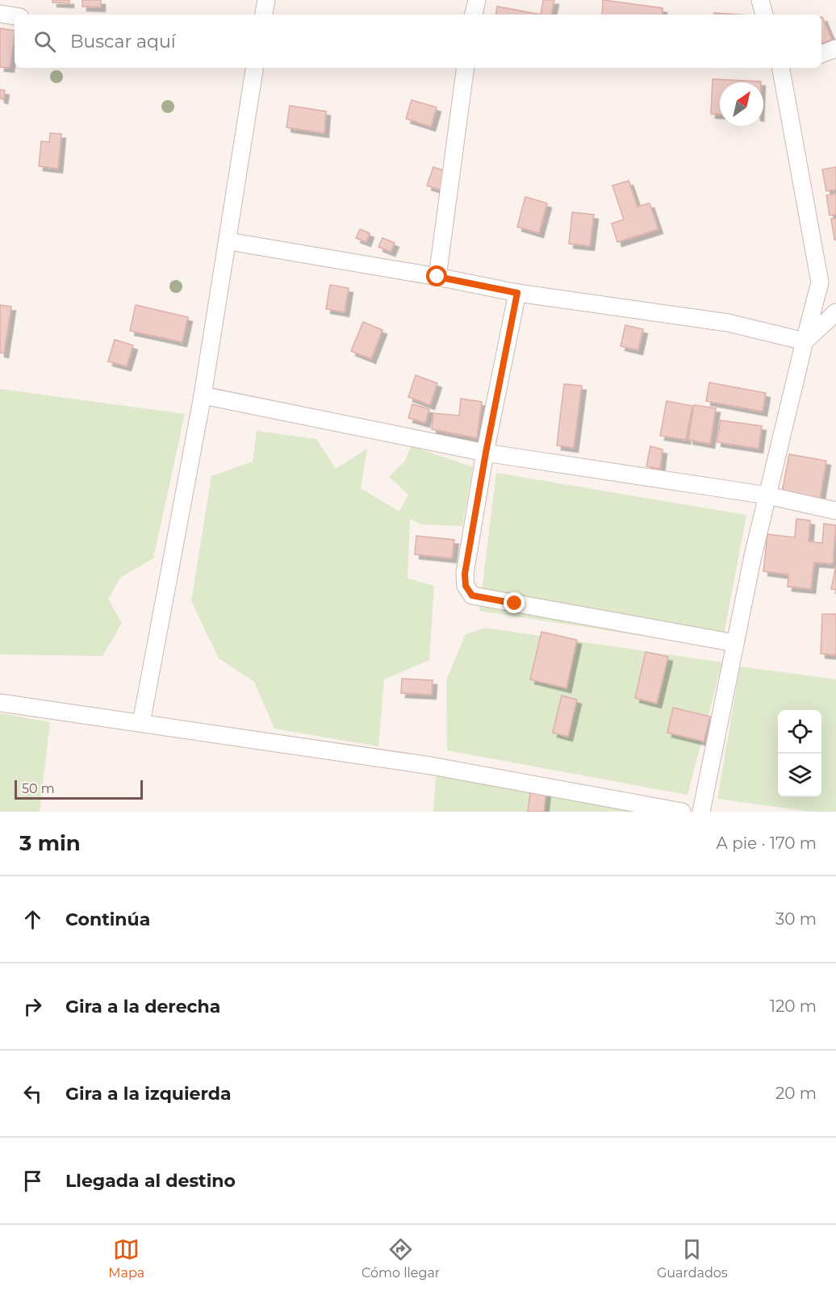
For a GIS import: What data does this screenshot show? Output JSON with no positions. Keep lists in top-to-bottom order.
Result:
{
  "scale_bar": "50 m",
  "north": "top right",
  "page": {
    "search": "Buscar aquí",
    "scale": "50 m",
    "heading": ["3 min", "A pie · 170 m"],
    "list": [
      ["Continúa", "30 m"],
      ["Gira a la derecha", "120 m"],
      ["Gira a la izquierda", "20 m"],
      "Llegada al destino"
    ],
    "nav": ["Mapa", "Cómo llegar", "Guardados"]
  }
}
